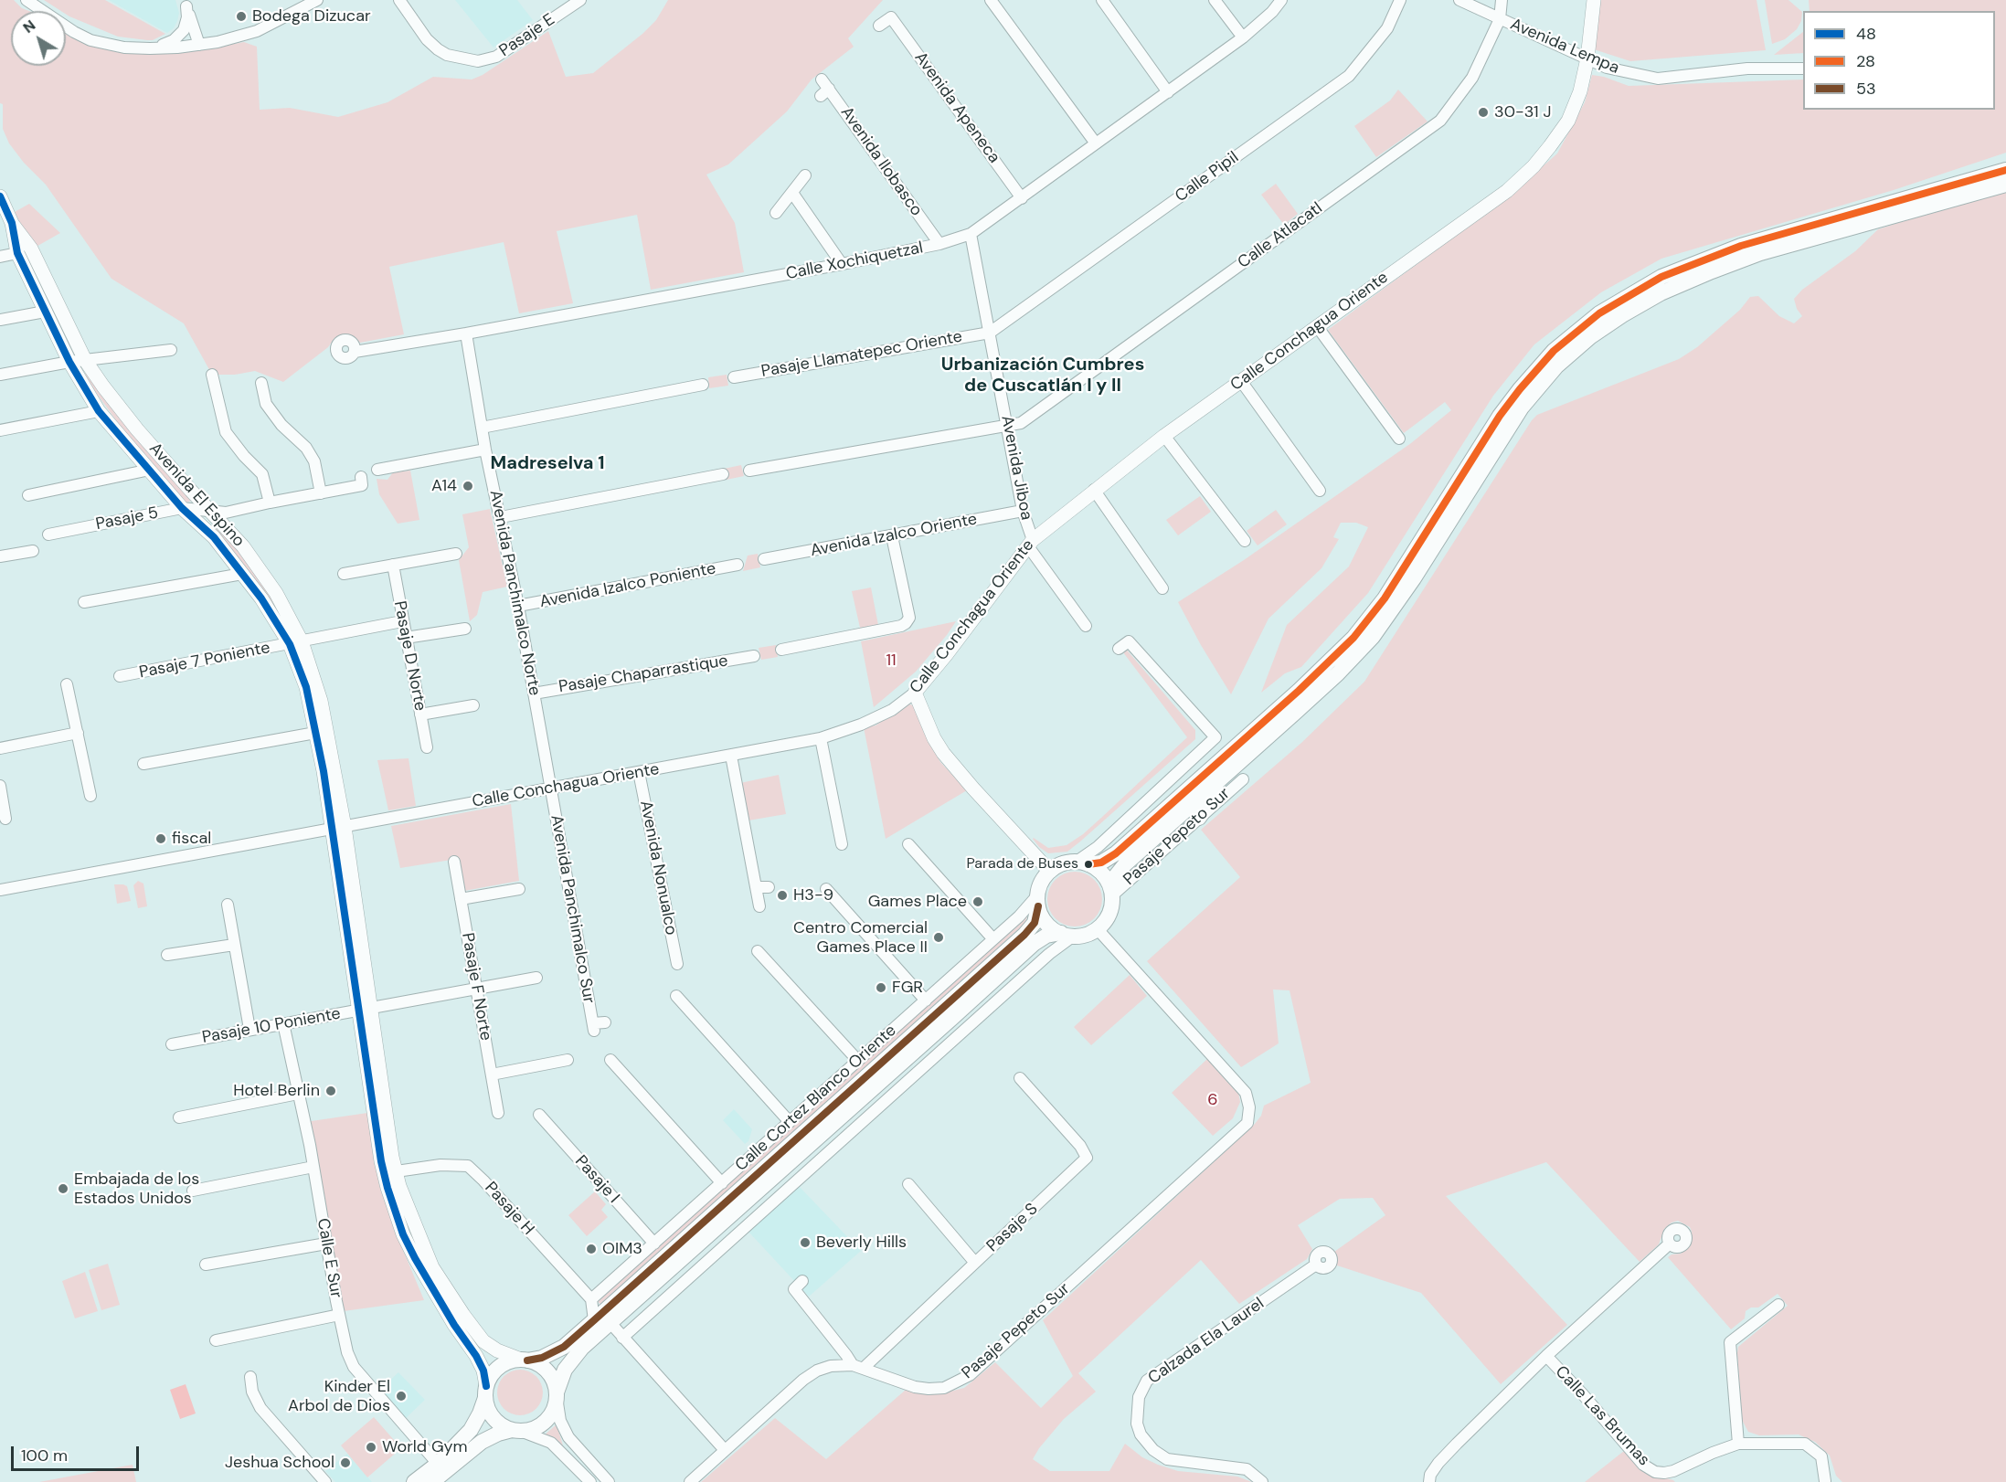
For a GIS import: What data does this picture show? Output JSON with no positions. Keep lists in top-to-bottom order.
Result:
{
  "streets": {
    "main road": ["Calle Conchagua Oriente", "Avenida El Espino"],
    "street": [
      "Pasaje E",
      "Avenida Lempa",
      "Avenida Apeneca",
      "Avenida Ilobasco",
      "Calle Pipil",
      "Calle Atlacatl",
      "Calle Xochiquetzal",
      "Pasaje Llamatepec Oriente",
      "Avenida Jiboa",
      "Pasaje 5",
      "Avenida Izalco Oriente",
      "Avenida Izalco Poniente",
      "Avenida Panchimalco Norte",
      "Pasaje D Norte",
      "Pasaje 7 Poniente",
      "Pasaje Chaparrastique",
      "Pasaje Pepeto Sur",
      "Avenida Nonualco",
      "Avenida Panchimalco Sur",
      "Pasaje F Norte",
      "Pasaje 10 Poniente",
      "Calle Cortez Blanco Oriente",
      "Pasaje I",
      "Pasaje H",
      "Pasaje S",
      "Calle E Sur",
      "Calzada Ela Laurel",
      "Calle Las Brumas"
    ]
  },
  "crossings": [
    ["Avenida Lempa", "Calle Atlacatl"],
    ["Avenida Lempa", "Calle Conchagua Oriente"],
    ["Avenida Apeneca", "Calle Xochiquetzal"],
    ["Avenida Ilobasco", "Calle Xochiquetzal"],
    ["Calle Pipil", "Pasaje Llamatepec Oriente"],
    ["Calle Pipil", "Avenida Jiboa"],
    ["Calle Atlacatl", "Avenida Jiboa"],
    ["Calle Xochiquetzal", "Avenida Jiboa"],
    ["Calle Xochiquetzal", "Avenida Panchimalco Norte"],
    ["Calle Conchagua Oriente", "Avenida Jiboa"],
    ["Calle Conchagua Oriente", "Avenida El Espino"],
    ["Calle Conchagua Oriente", "Avenida Panchimalco Norte"],
    ["Calle Conchagua Oriente", "Avenida Nonualco"],
    ["Calle Conchagua Oriente", "Avenida Panchimalco Sur"],
    ["Pasaje Llamatepec Oriente", "Avenida Jiboa"],
    ["Avenida Jiboa", "Avenida Izalco Oriente"],
    ["Avenida El Espino", "Pasaje 5"],
    ["Avenida El Espino", "Pasaje 7 Poniente"],
    ["Avenida El Espino", "Pasaje 10 Poniente"],
    ["Avenida El Espino", "Pasaje H"],
    ["Avenida Izalco Poniente", "Avenida Panchimalco Norte"],
    ["Avenida Panchimalco Norte", "Pasaje Chaparrastique"],
    ["Avenida Panchimalco Norte", "Avenida Panchimalco Sur"],
    ["Pasaje D Norte", "Pasaje 7 Poniente"],
    ["Pasaje Pepeto Sur", "Calle Cortez Blanco Oriente"],
    ["Pasaje Pepeto Sur", "Pasaje S"],
    ["Pasaje F Norte", "Pasaje 10 Poniente"],
    ["Pasaje 10 Poniente", "Calle E Sur"],
    ["Calle Cortez Blanco Oriente", "Pasaje I"],
    ["Calle Cortez Blanco Oriente", "Pasaje H"]
  ],
  "districts": ["Urbanización Cumbres de Cuscatlán I y II", "Madreselva 1"],
  "parks": ["11", "6"],
  "places": [
    "Bodega Dizucar",
    "30-31 J",
    "A14",
    "fiscal",
    "Parada de Buses",
    "H3-9",
    "Games Place",
    "Centro Comercial Games Place II",
    "FGR",
    "Hotel Berlin",
    "Embajada de los Estados Unidos",
    "Beverly Hills",
    "OIM3",
    "Kinder El Arbol de Dios",
    "World Gym",
    "Jeshua School"
  ],
  "lines": ["transit line 28", "transit line 48", "transit line 53"],
  "legend": ["48", "28", "53"],
  "scale_bar": "100 m",
  "north": "top left"
}
